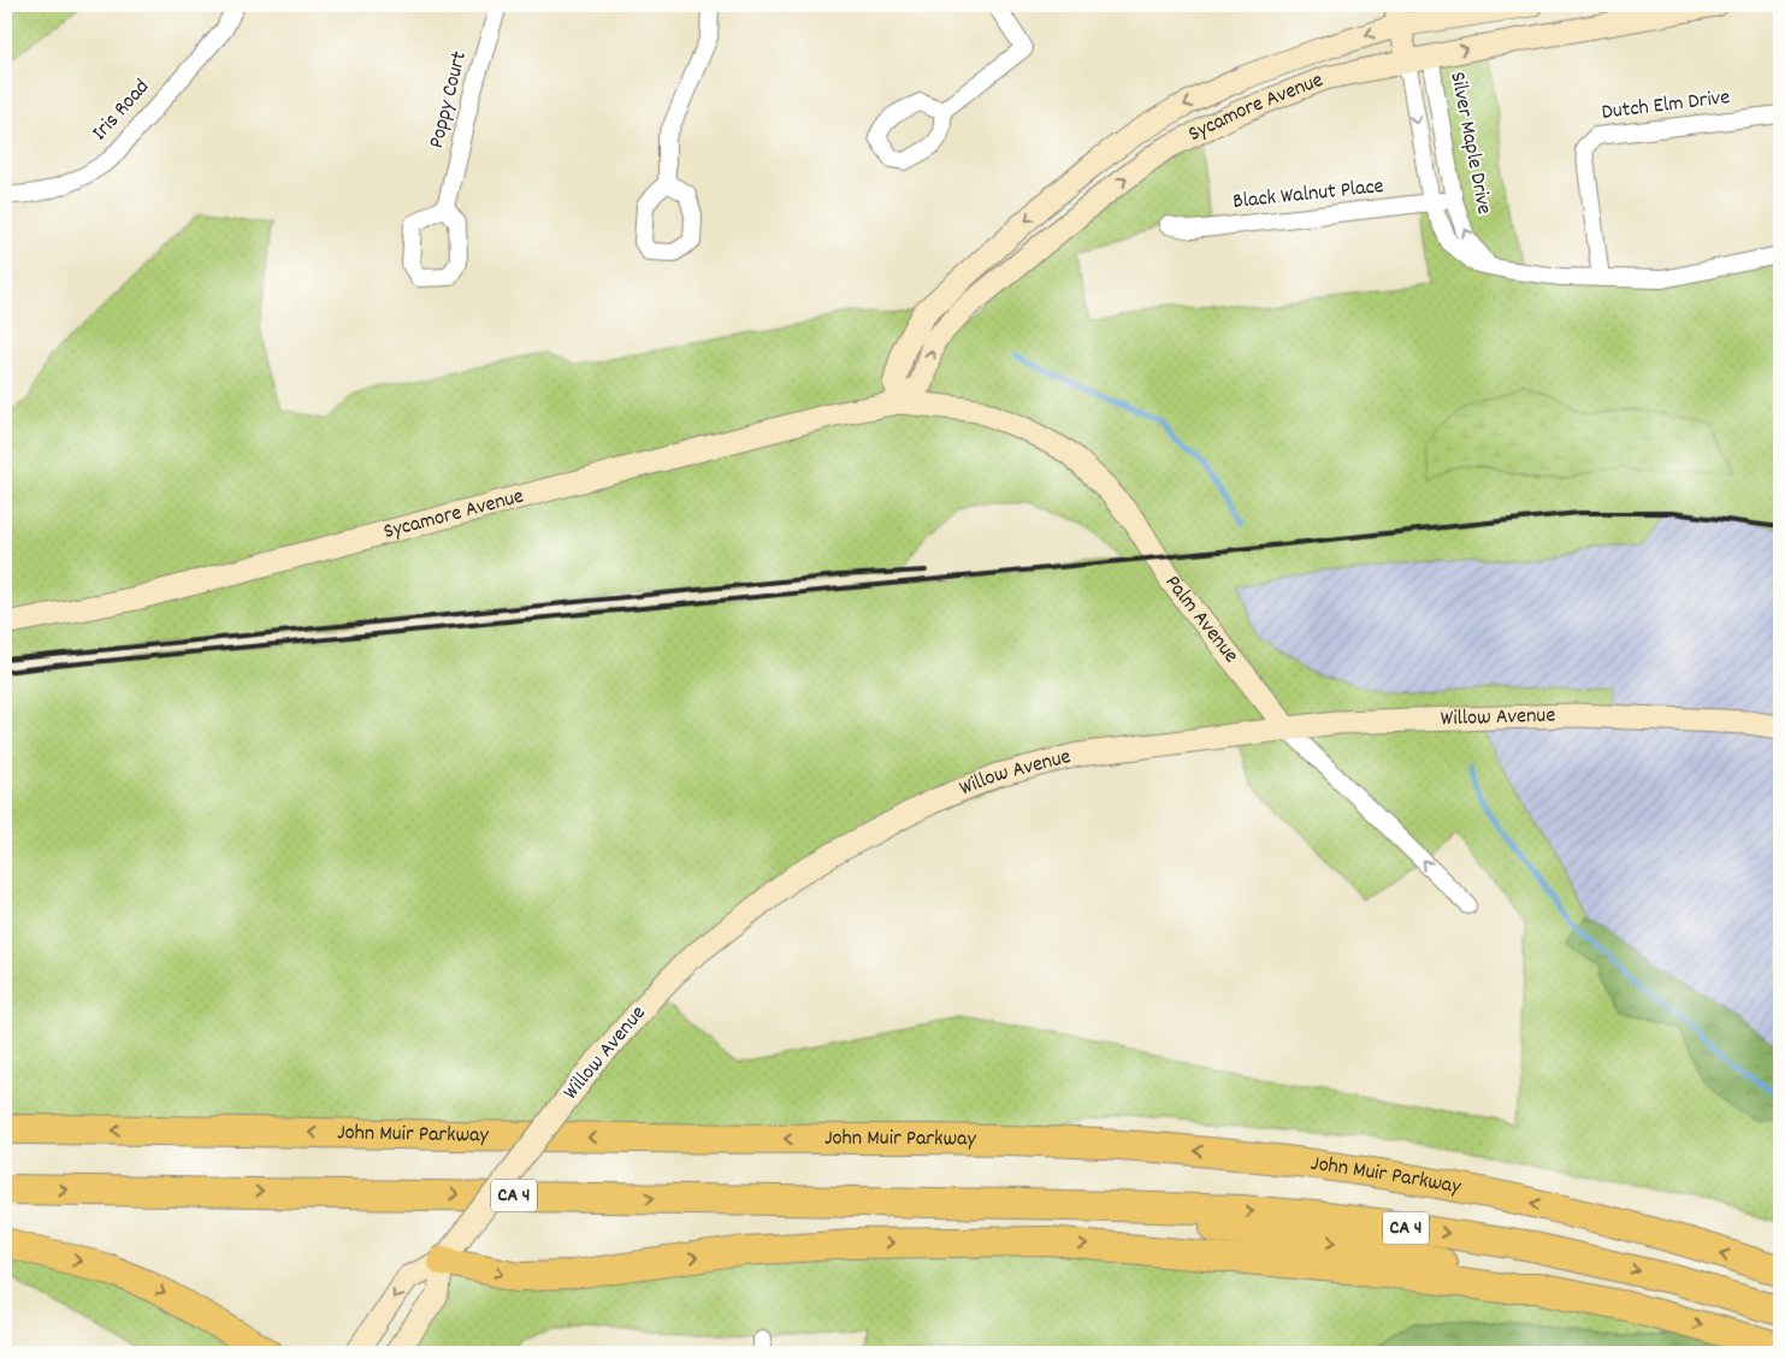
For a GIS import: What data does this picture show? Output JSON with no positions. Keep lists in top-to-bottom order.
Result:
{
  "streets": {
    "highway": ["John Muir Parkway", "CA 4"],
    "main road": ["Sycamore Avenue", "Palm Avenue", "Willow Avenue"],
    "street": [
      "Poppy Court",
      "Dutch Elm Drive",
      "Iris Road",
      "Silver Maple Drive",
      "Black Walnut Place"
    ]
  },
  "crossings": [
    ["Dutch Elm Drive", "Silver Maple Drive"],
    ["Sycamore Avenue", "Silver Maple Drive"],
    ["Sycamore Avenue", "Palm Avenue"],
    ["Silver Maple Drive", "Black Walnut Place"],
    ["Palm Avenue", "Willow Avenue"]
  ]
}
